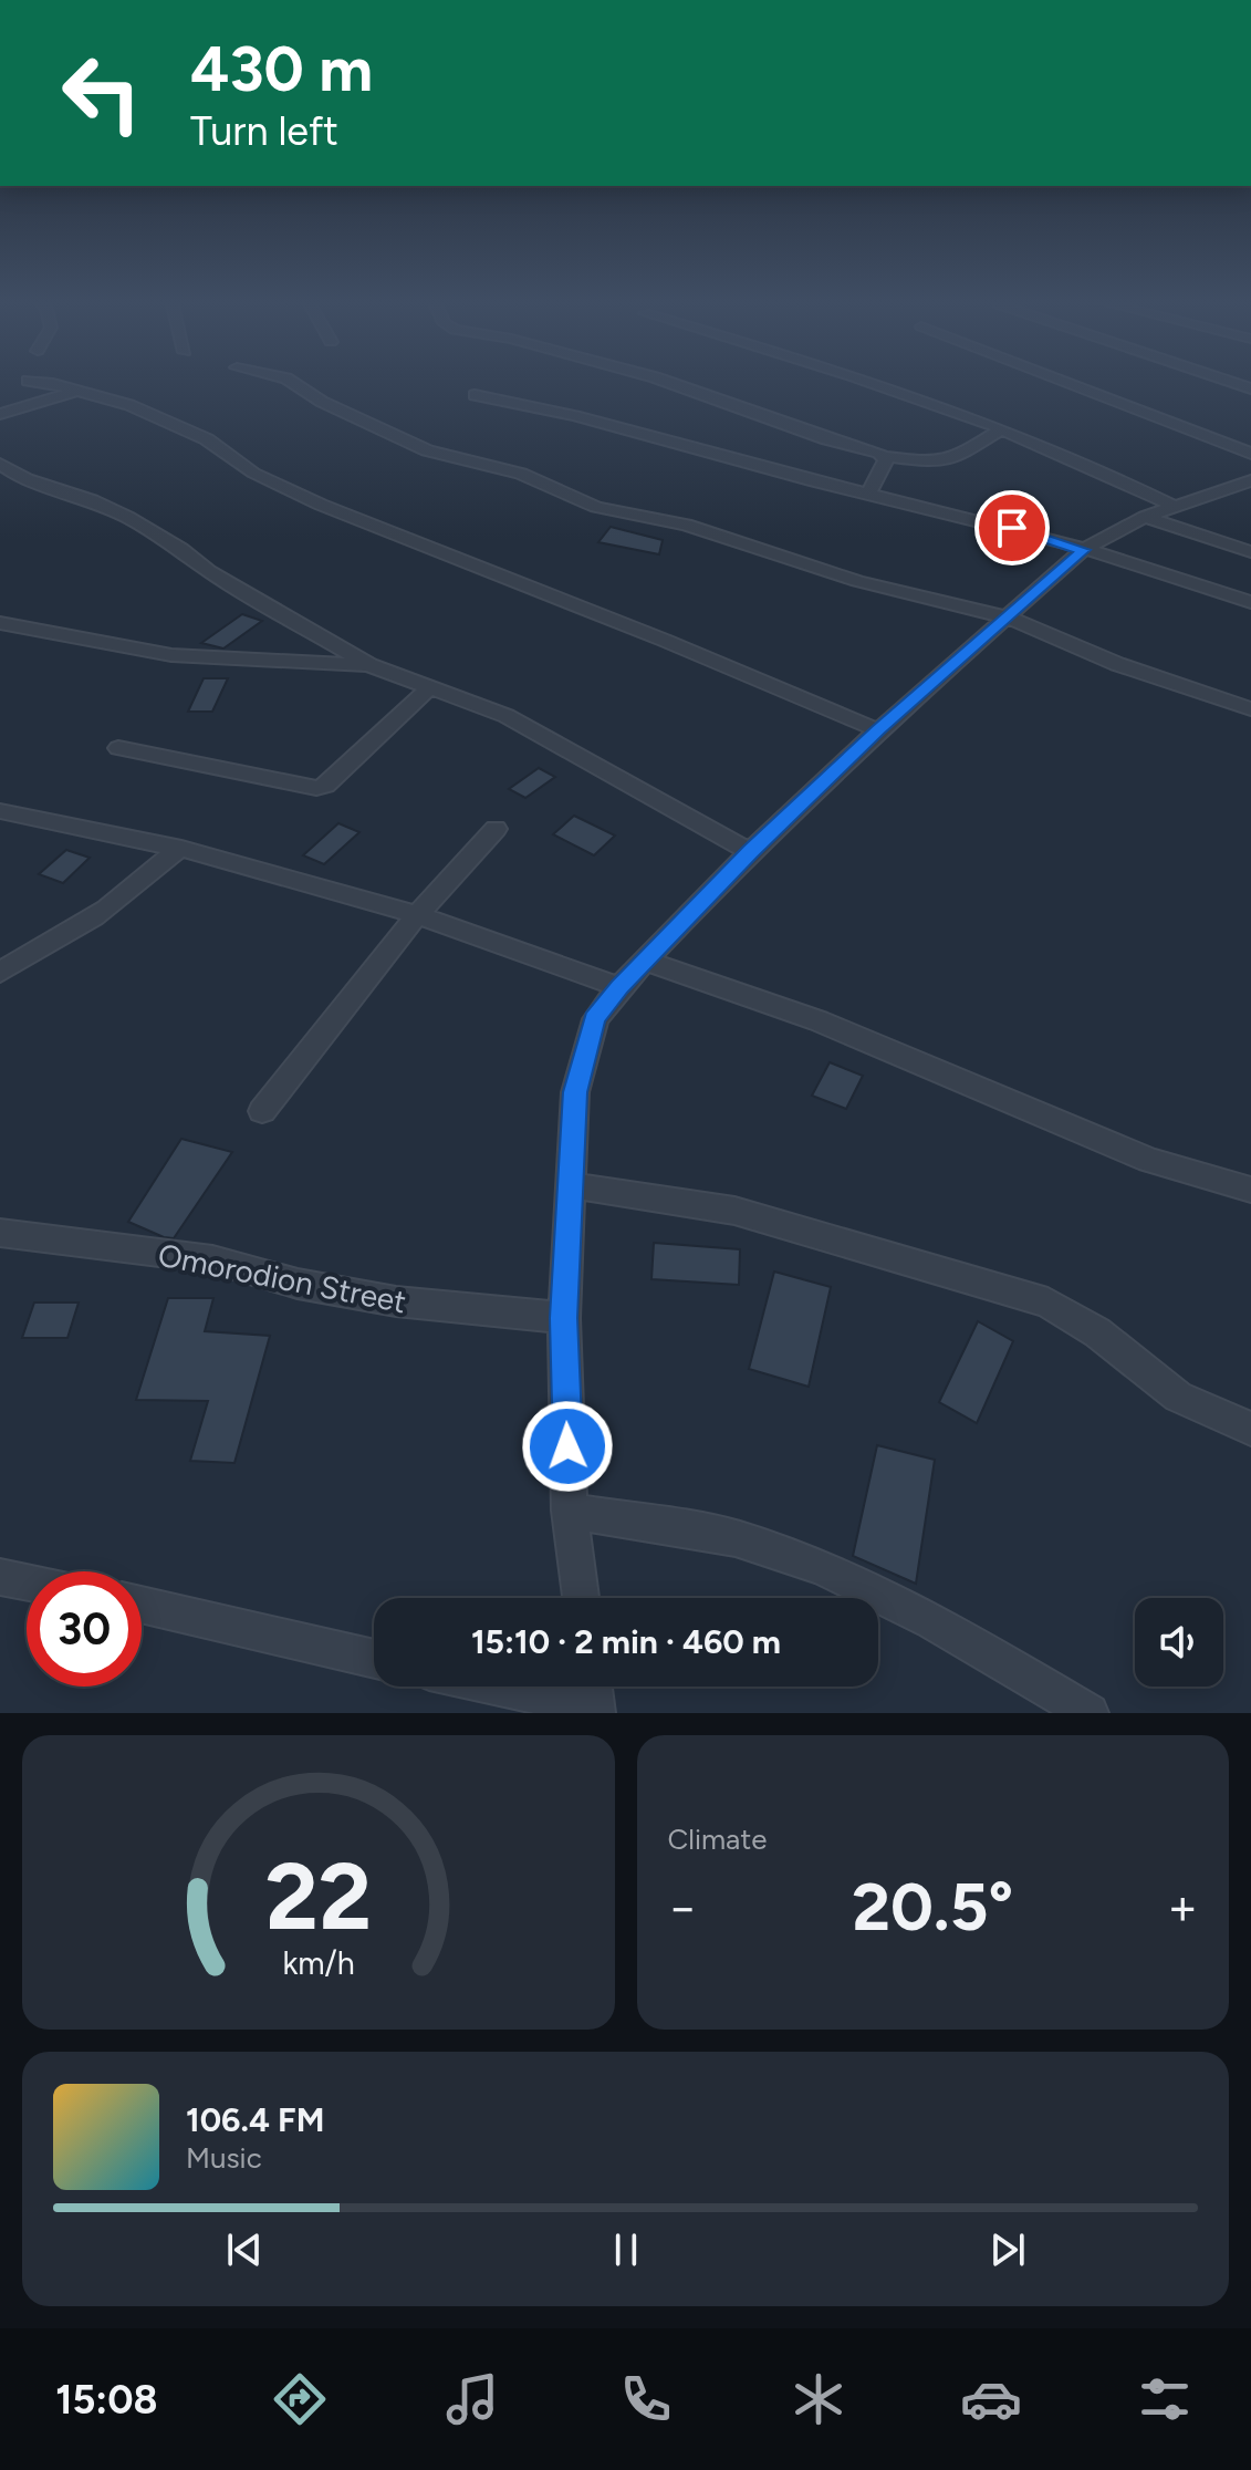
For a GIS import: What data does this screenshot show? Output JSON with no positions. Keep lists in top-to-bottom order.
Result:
{
  "streets": {
    "street": ["Omorodion Street"]
  },
  "page": {
    "turn": ["430 m", "Turn left"],
    "limit": "30",
    "trip": "15:10 · 2 min · 460 m",
    "tile": "Climate",
    "heat": ["−", "20.5°", "+"],
    "song": ["106.4 FM", "Music"],
    "tabs": "15:08",
    "gauge": ["22", "km/h"]
  }
}
